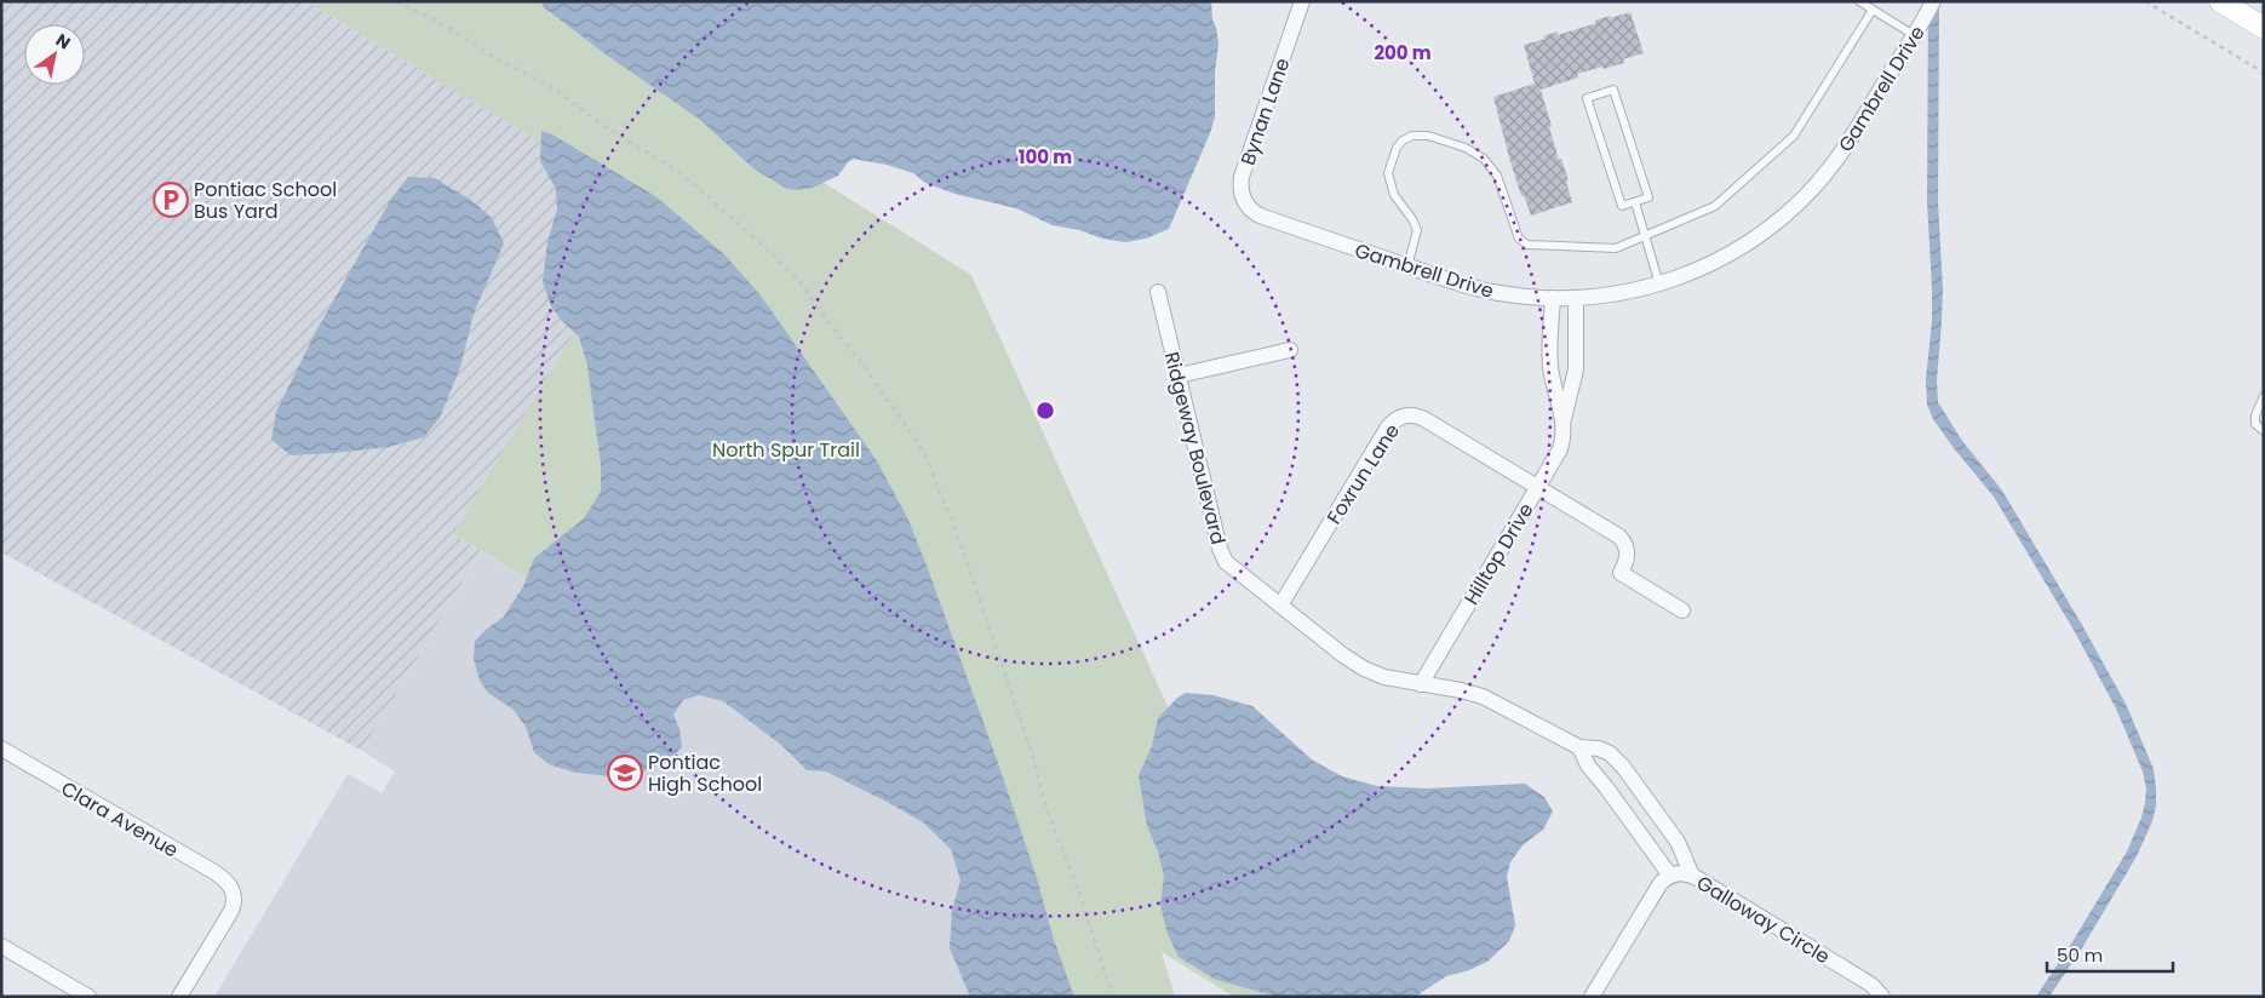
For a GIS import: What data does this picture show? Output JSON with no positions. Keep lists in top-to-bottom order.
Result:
{
  "streets": {
    "street": [
      "Gambrell Drive",
      "Bynan Lane",
      "Ridgeway Boulevard",
      "Foxrun Lane",
      "Hilltop Drive",
      "Clara Avenue",
      "Galloway Circle"
    ]
  },
  "crossings": [
    ["Gambrell Drive", "Bynan Lane"],
    ["Gambrell Drive", "Hilltop Drive"],
    ["Ridgeway Boulevard", "Foxrun Lane"],
    ["Ridgeway Boulevard", "Hilltop Drive"],
    ["Ridgeway Boulevard", "Galloway Circle"],
    ["Foxrun Lane", "Hilltop Drive"]
  ],
  "parks": ["North Spur Trail"],
  "places": {
    "parking": ["Pontiac School Bus Yard"],
    "school or university": ["Pontiac High School"]
  },
  "scale_bar": "50 m",
  "north": "top right",
  "rings": ["200 m", "100 m"]
}
